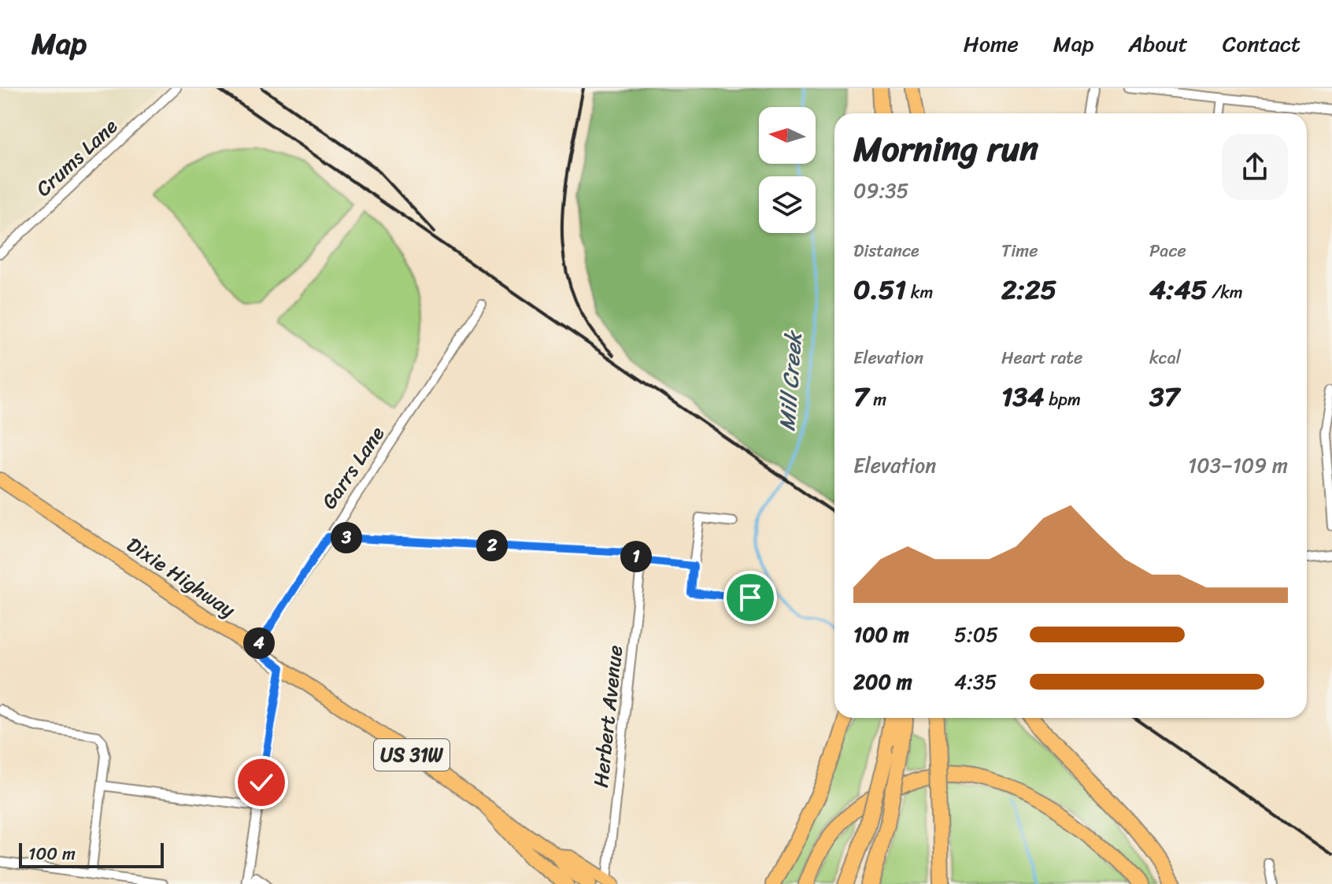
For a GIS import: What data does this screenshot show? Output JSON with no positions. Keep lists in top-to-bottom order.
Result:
{
  "streets": {
    "main road": ["Dixie Highway", "US 31W"],
    "street": ["Crums Lane", "Garrs Lane", "Herbert Avenue"]
  },
  "crossings": [
    ["Garrs Lane", "Dixie Highway"],
    ["Dixie Highway", "Herbert Avenue"]
  ],
  "water": ["Mill Creek"],
  "scale_bar": "100 m",
  "north": "left",
  "page": {
    "header": "Map",
    "nav": [
      "Home",
      "Map",
      "About",
      "Contact"
    ],
    "heading": ["Morning run", "09:35"],
    "stats": [
      ["Distance", "0.51 km"],
      ["Time", "2:25"],
      ["Pace", "4:45 /km"],
      ["Elevation", "7 m"],
      ["Heart rate", "134 bpm"],
      ["kcal", "37"]
    ],
    "chart": ["Elevation", "103–109 m"],
    "pins": [
      "3",
      "2",
      "1",
      "4"
    ],
    "list": [
      {
        "name": "100 m",
        "note": "5:05"
      },
      {
        "name": "200 m",
        "note": "4:35"
      }
    ],
    "scale": "100 m"
  }
}
